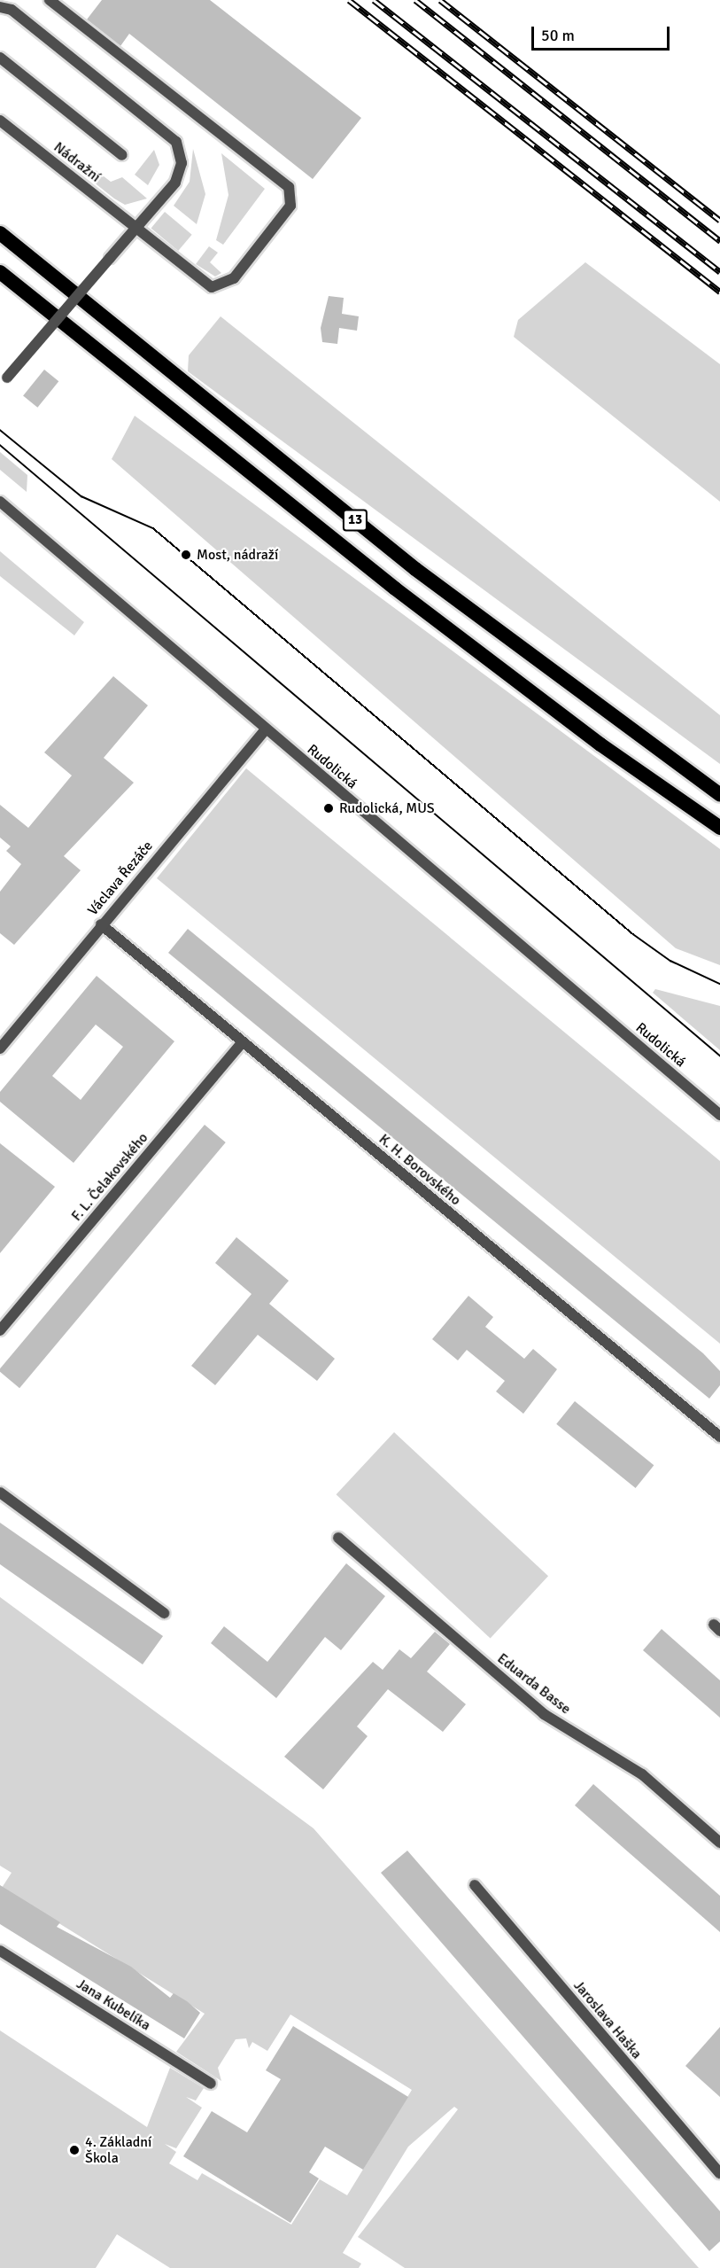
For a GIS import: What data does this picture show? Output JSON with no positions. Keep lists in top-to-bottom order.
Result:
{
  "streets": {
    "highway": ["13"],
    "street": [
      "Nádražní",
      "Rudolická",
      "Václava Řezáče",
      "K. H. Borovského",
      "F. L. Čelakovského",
      "Eduarda Basse",
      "Jana Kubelíka",
      "Jaroslava Haška"
    ]
  },
  "crossings": [
    ["Rudolická", "Václava Řezáče"],
    ["Václava Řezáče", "K. H. Borovského"],
    ["K. H. Borovského", "F. L. Čelakovského"]
  ],
  "places": ["Most, nádraží", "Rudolická, MUS", "4. Základní Škola"],
  "scale_bar": "50 m"
}
